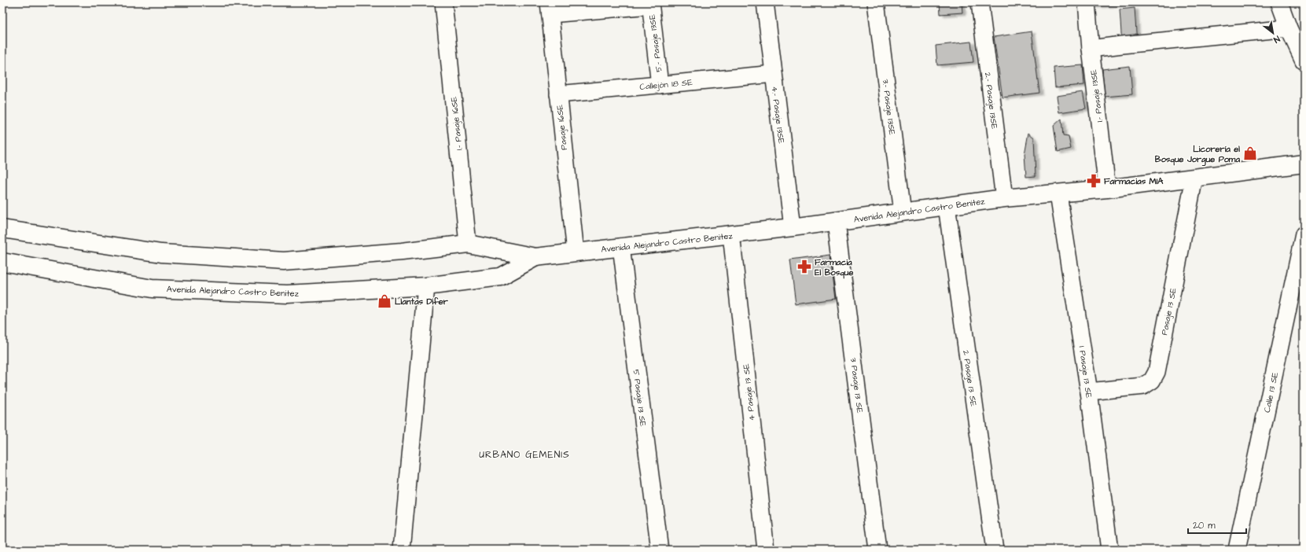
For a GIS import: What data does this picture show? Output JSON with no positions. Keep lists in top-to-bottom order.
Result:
{
  "streets": {
    "main road": ["Avenida Alejandro Castro Benitez"],
    "street": [
      "5.- Pasaje 13SE",
      "Callejón 18 SE",
      "1.- Pasaje 13SE",
      "2.- Pasaje 13SE",
      "3.- Pasaje 13SE",
      "4.- Pasaje 13SE",
      "1.- Pasaje 16SE",
      "Pasaje 16SE",
      "Pasaje 13 SE",
      "1 Pasaje 13 SE",
      "2 Pasaje 13 SE",
      "3 Pasaje 13 SE",
      "4 Pasaje 13 SE",
      "Calle 13 SE",
      "5 Pasaje 13 SE"
    ]
  },
  "crossings": [
    ["5.- Pasaje 13SE", "Callejón 18 SE"],
    ["Callejón 18 SE", "4.- Pasaje 13SE"],
    ["Callejón 18 SE", "Pasaje 16SE"],
    ["1.- Pasaje 13SE", "Avenida Alejandro Castro Benitez"],
    ["2.- Pasaje 13SE", "Avenida Alejandro Castro Benitez"],
    ["3.- Pasaje 13SE", "Avenida Alejandro Castro Benitez"],
    ["4.- Pasaje 13SE", "Avenida Alejandro Castro Benitez"],
    ["1.- Pasaje 16SE", "Avenida Alejandro Castro Benitez"],
    ["Pasaje 16SE", "Avenida Alejandro Castro Benitez"],
    ["Avenida Alejandro Castro Benitez", "Pasaje 13 SE"],
    ["Avenida Alejandro Castro Benitez", "1 Pasaje 13 SE"],
    ["Avenida Alejandro Castro Benitez", "2 Pasaje 13 SE"],
    ["Avenida Alejandro Castro Benitez", "3 Pasaje 13 SE"],
    ["Avenida Alejandro Castro Benitez", "4 Pasaje 13 SE"],
    ["Avenida Alejandro Castro Benitez", "5 Pasaje 13 SE"],
    ["Pasaje 13 SE", "1 Pasaje 13 SE"]
  ],
  "districts": ["URBANO GEMENIS"],
  "places": {
    "shop": ["Licorería el Bosque Jorgue Poma", "Llantas Difer"],
    "pharmacy": ["Farmacias MIA", "Farmacia El Bosque"]
  },
  "scale_bar": "20 m",
  "north": "bottom right"
}
